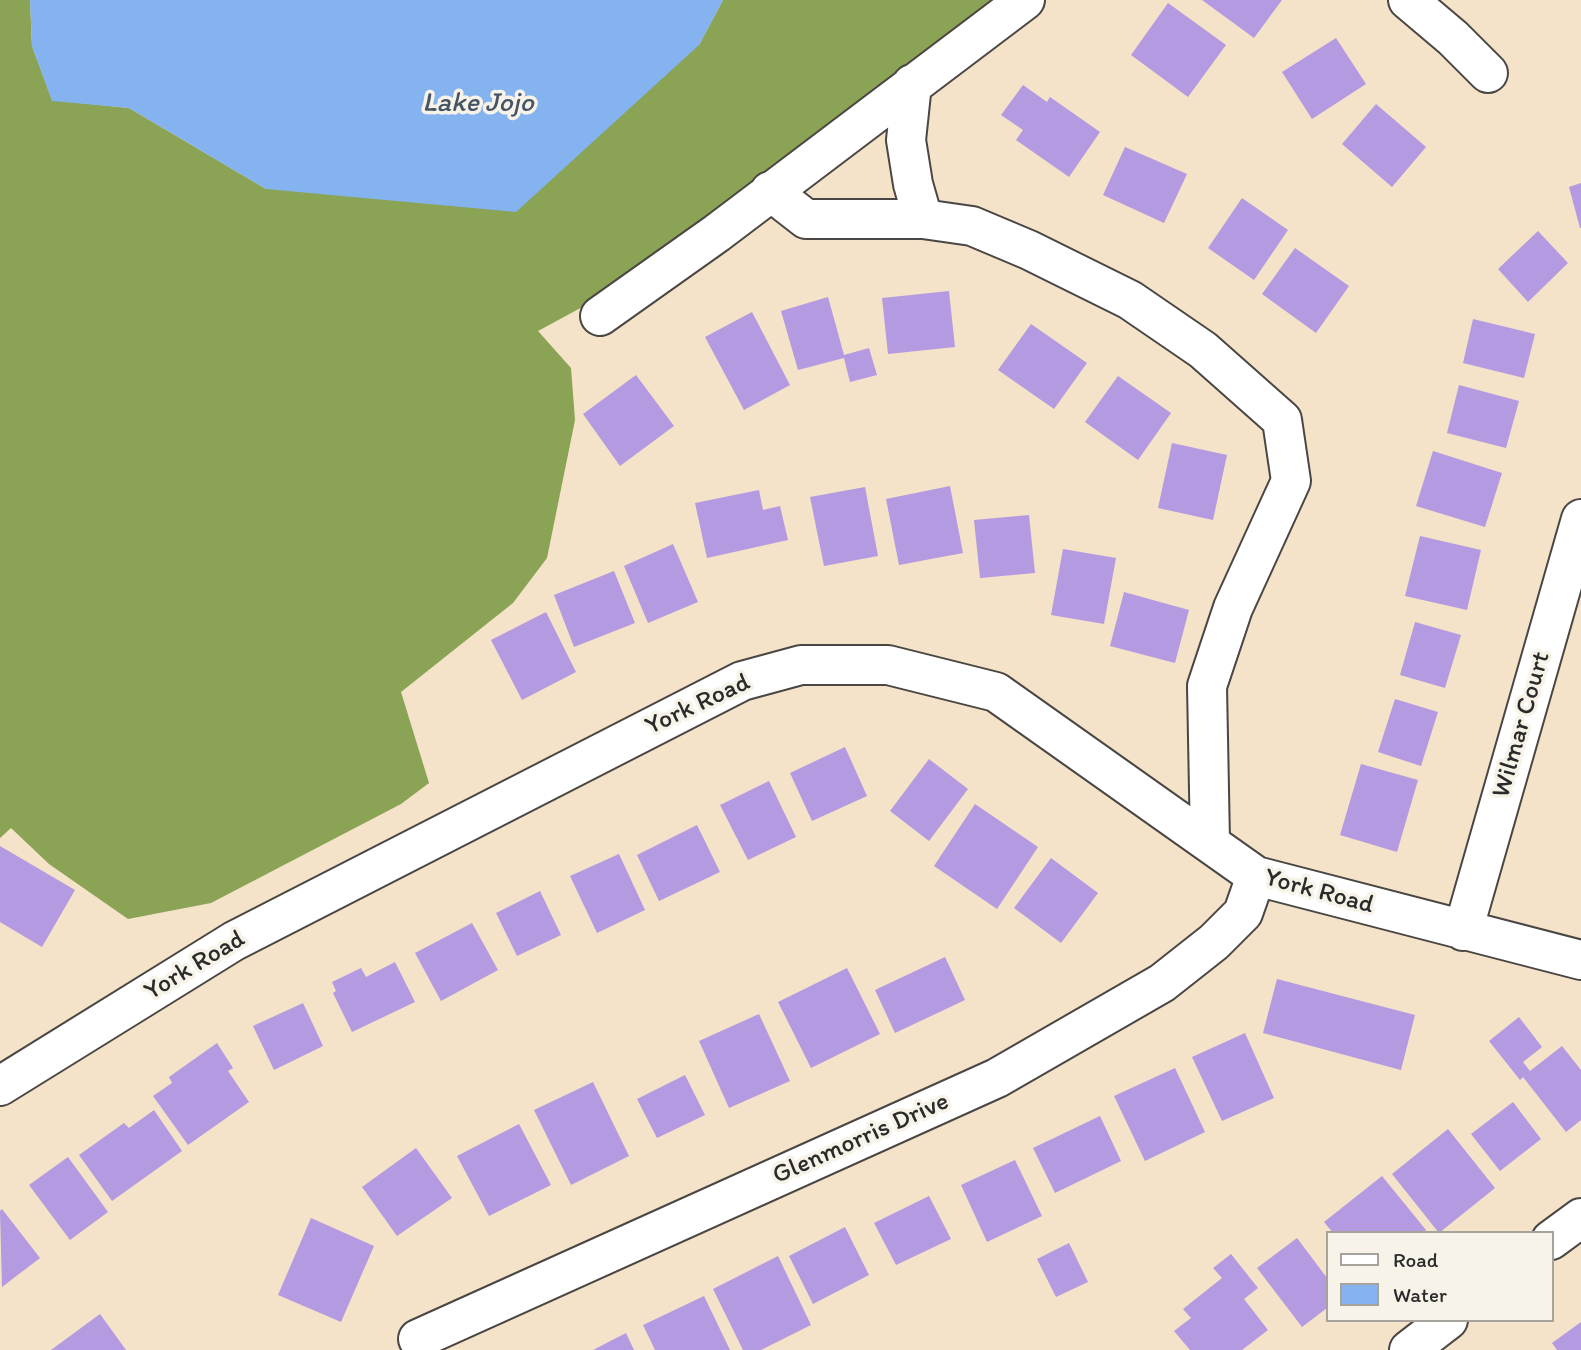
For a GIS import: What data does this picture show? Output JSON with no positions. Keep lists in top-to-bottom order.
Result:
{
  "streets": {
    "street": ["York Road", "Wilmar Court", "Glenmorris Drive"]
  },
  "crossings": [
    ["York Road", "Wilmar Court"],
    ["York Road", "Glenmorris Drive"]
  ],
  "water": ["Lake Jojo"],
  "legend": ["Road", "Water"]
}
